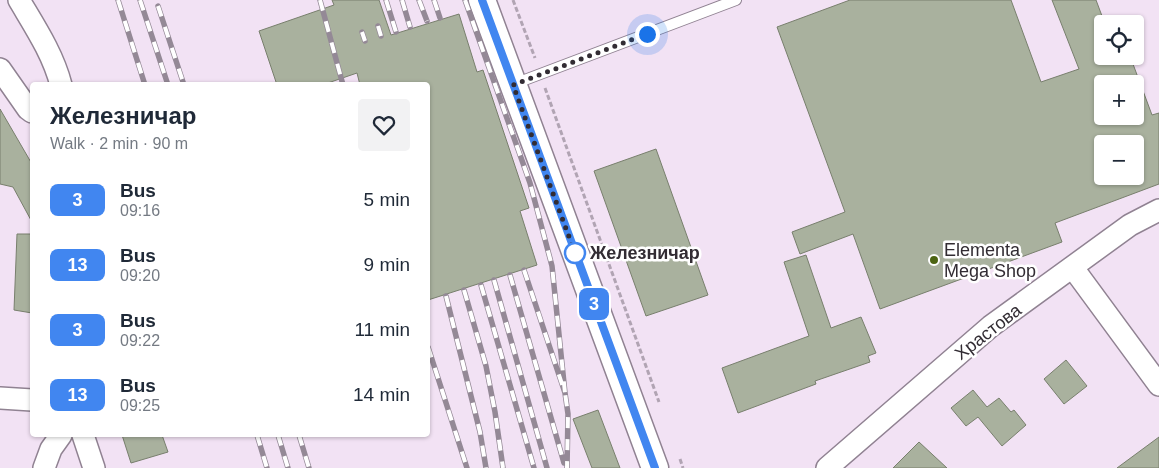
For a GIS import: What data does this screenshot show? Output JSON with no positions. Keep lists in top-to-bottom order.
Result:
{
  "streets": {
    "street": ["Храстова"]
  },
  "places": ["Железничар", "Elementa Mega Shop"],
  "lines": ["bus line 3"],
  "page": {
    "on_map": "3",
    "map_buttons": ["+", "−"],
    "heading": ["Железничар", "Walk · 2 min · 90 m"],
    "list": [
      {
        "mark": "3",
        "name": "Bus",
        "note": "09:16",
        "value": "5 min"
      },
      {
        "mark": "13",
        "name": "Bus",
        "note": "09:20",
        "value": "9 min"
      },
      {
        "mark": "3",
        "name": "Bus",
        "note": "09:22",
        "value": "11 min"
      },
      {
        "mark": "13",
        "name": "Bus",
        "note": "09:25",
        "value": "14 min"
      }
    ]
  }
}
